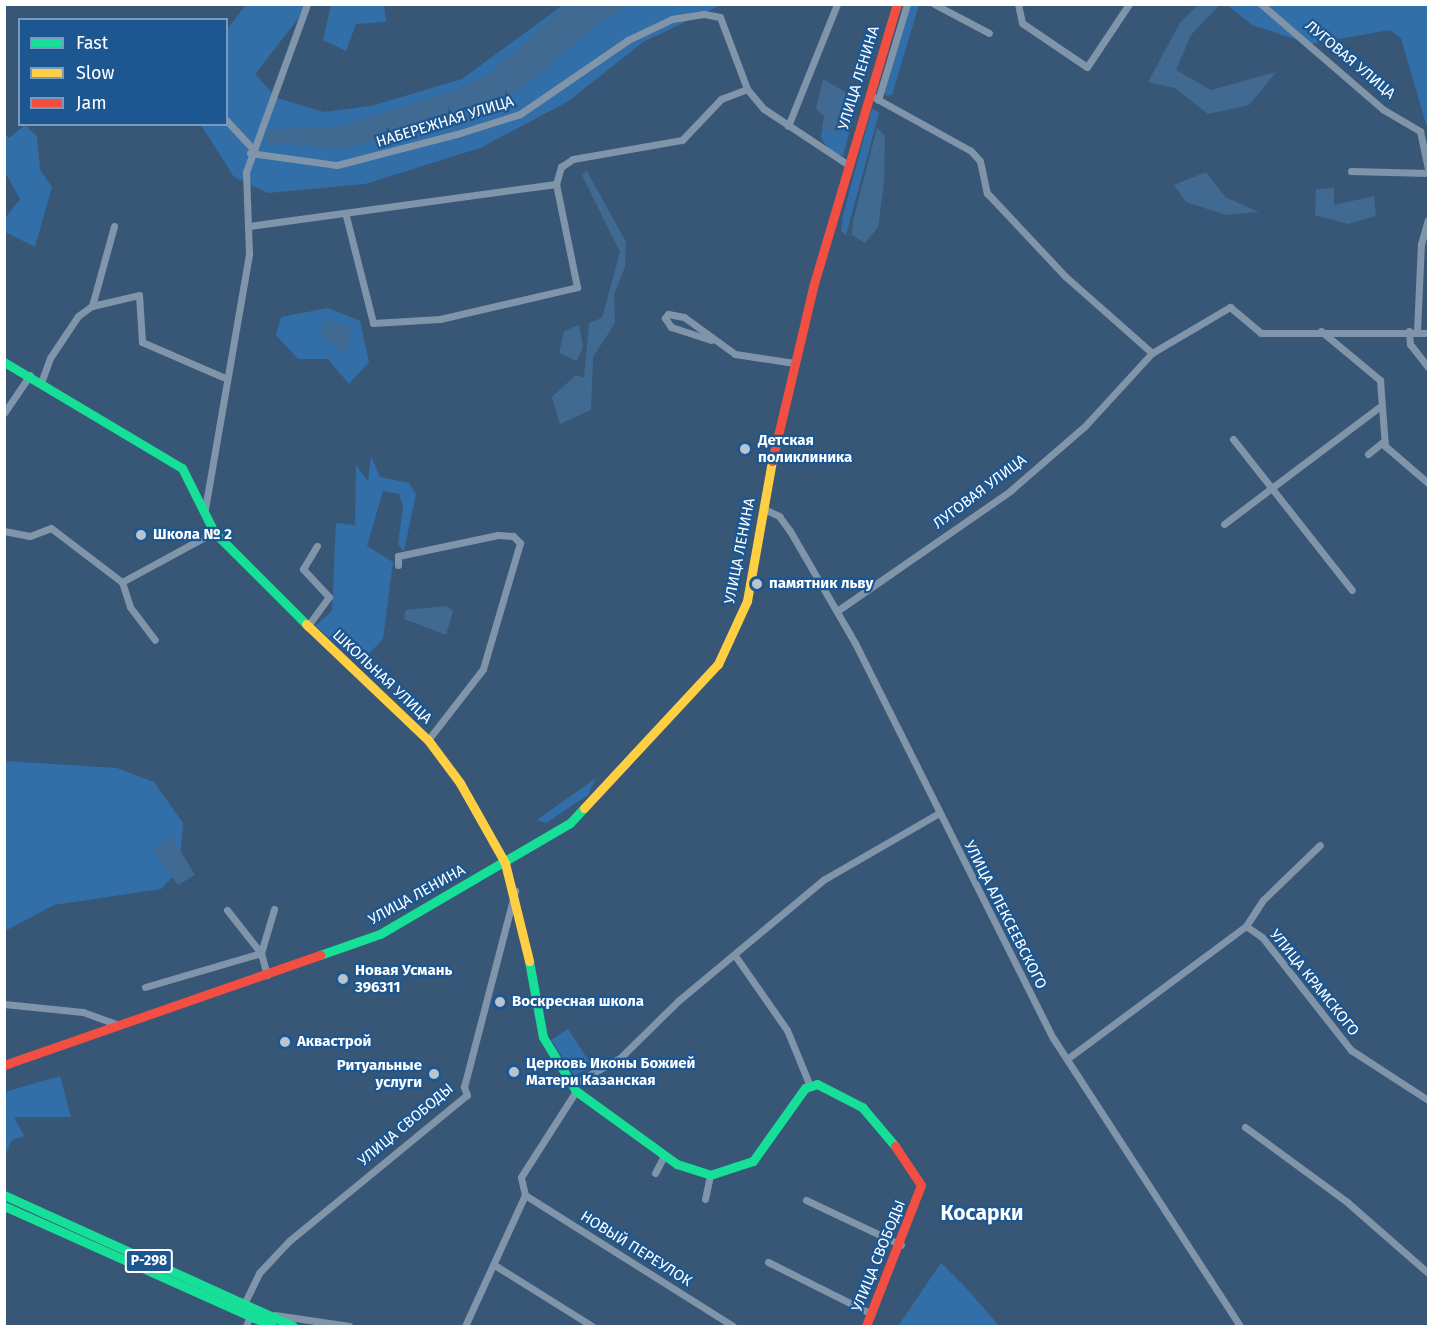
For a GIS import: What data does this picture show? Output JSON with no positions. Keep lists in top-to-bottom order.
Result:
{
  "streets": {
    "main road": [
      "УЛИЦА ЛЕНИНА",
      "ШКОЛЬНАЯ УЛИЦА",
      "УЛИЦА СВОБОДЫ",
      "Р-298"
    ],
    "street": [
      "ЛУГОВАЯ УЛИЦА",
      "НАБЕРЕЖНАЯ УЛИЦА",
      "УЛИЦА АЛЕКСЕЕВСКОГО",
      "УЛИЦА КРАМСКОГО",
      "НОВЫЙ ПЕРЕУЛОК"
    ]
  },
  "crossings": [
    ["ЛУГОВАЯ УЛИЦА", "УЛИЦА АЛЕКСЕЕВСКОГО"],
    ["УЛИЦА ЛЕНИНА", "НАБЕРЕЖНАЯ УЛИЦА"],
    ["УЛИЦА ЛЕНИНА", "ШКОЛЬНАЯ УЛИЦА"],
    ["УЛИЦА ЛЕНИНА", "УЛИЦА АЛЕКСЕЕВСКОГО"],
    ["УЛИЦА СВОБОДЫ", "Р-298"]
  ],
  "districts": ["Косарки"],
  "places": [
    "Детская поликлиника",
    "Школа № 2",
    "памятник льву",
    "Новая Усмань 396311",
    "Воскресная школа",
    "Аквастрой",
    "Церковь Иконы Божией Матери Казанская",
    "Ритуальные услуги"
  ],
  "legend": ["Fast", "Slow", "Jam"]
}
